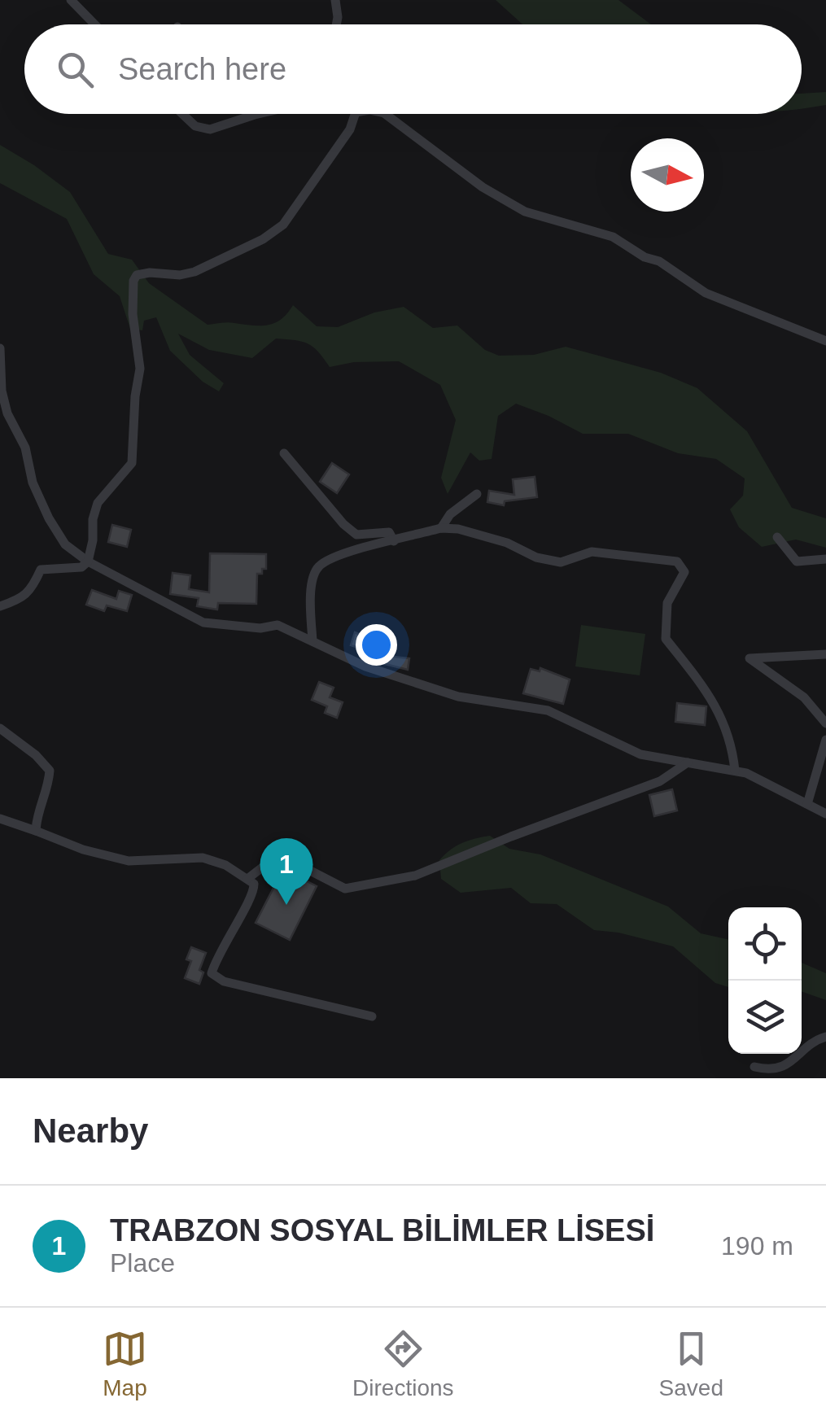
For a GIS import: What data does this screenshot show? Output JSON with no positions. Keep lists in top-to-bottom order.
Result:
{
  "north": "right",
  "page": {
    "search": "Search here",
    "pins": "1",
    "heading": "Nearby",
    "list": [
      {
        "mark": "1",
        "name": "TRABZON SOSYAL BİLİMLER LİSESİ",
        "note": "Place",
        "value": "190 m"
      }
    ],
    "nav": ["Map", "Directions", "Saved"]
  }
}
